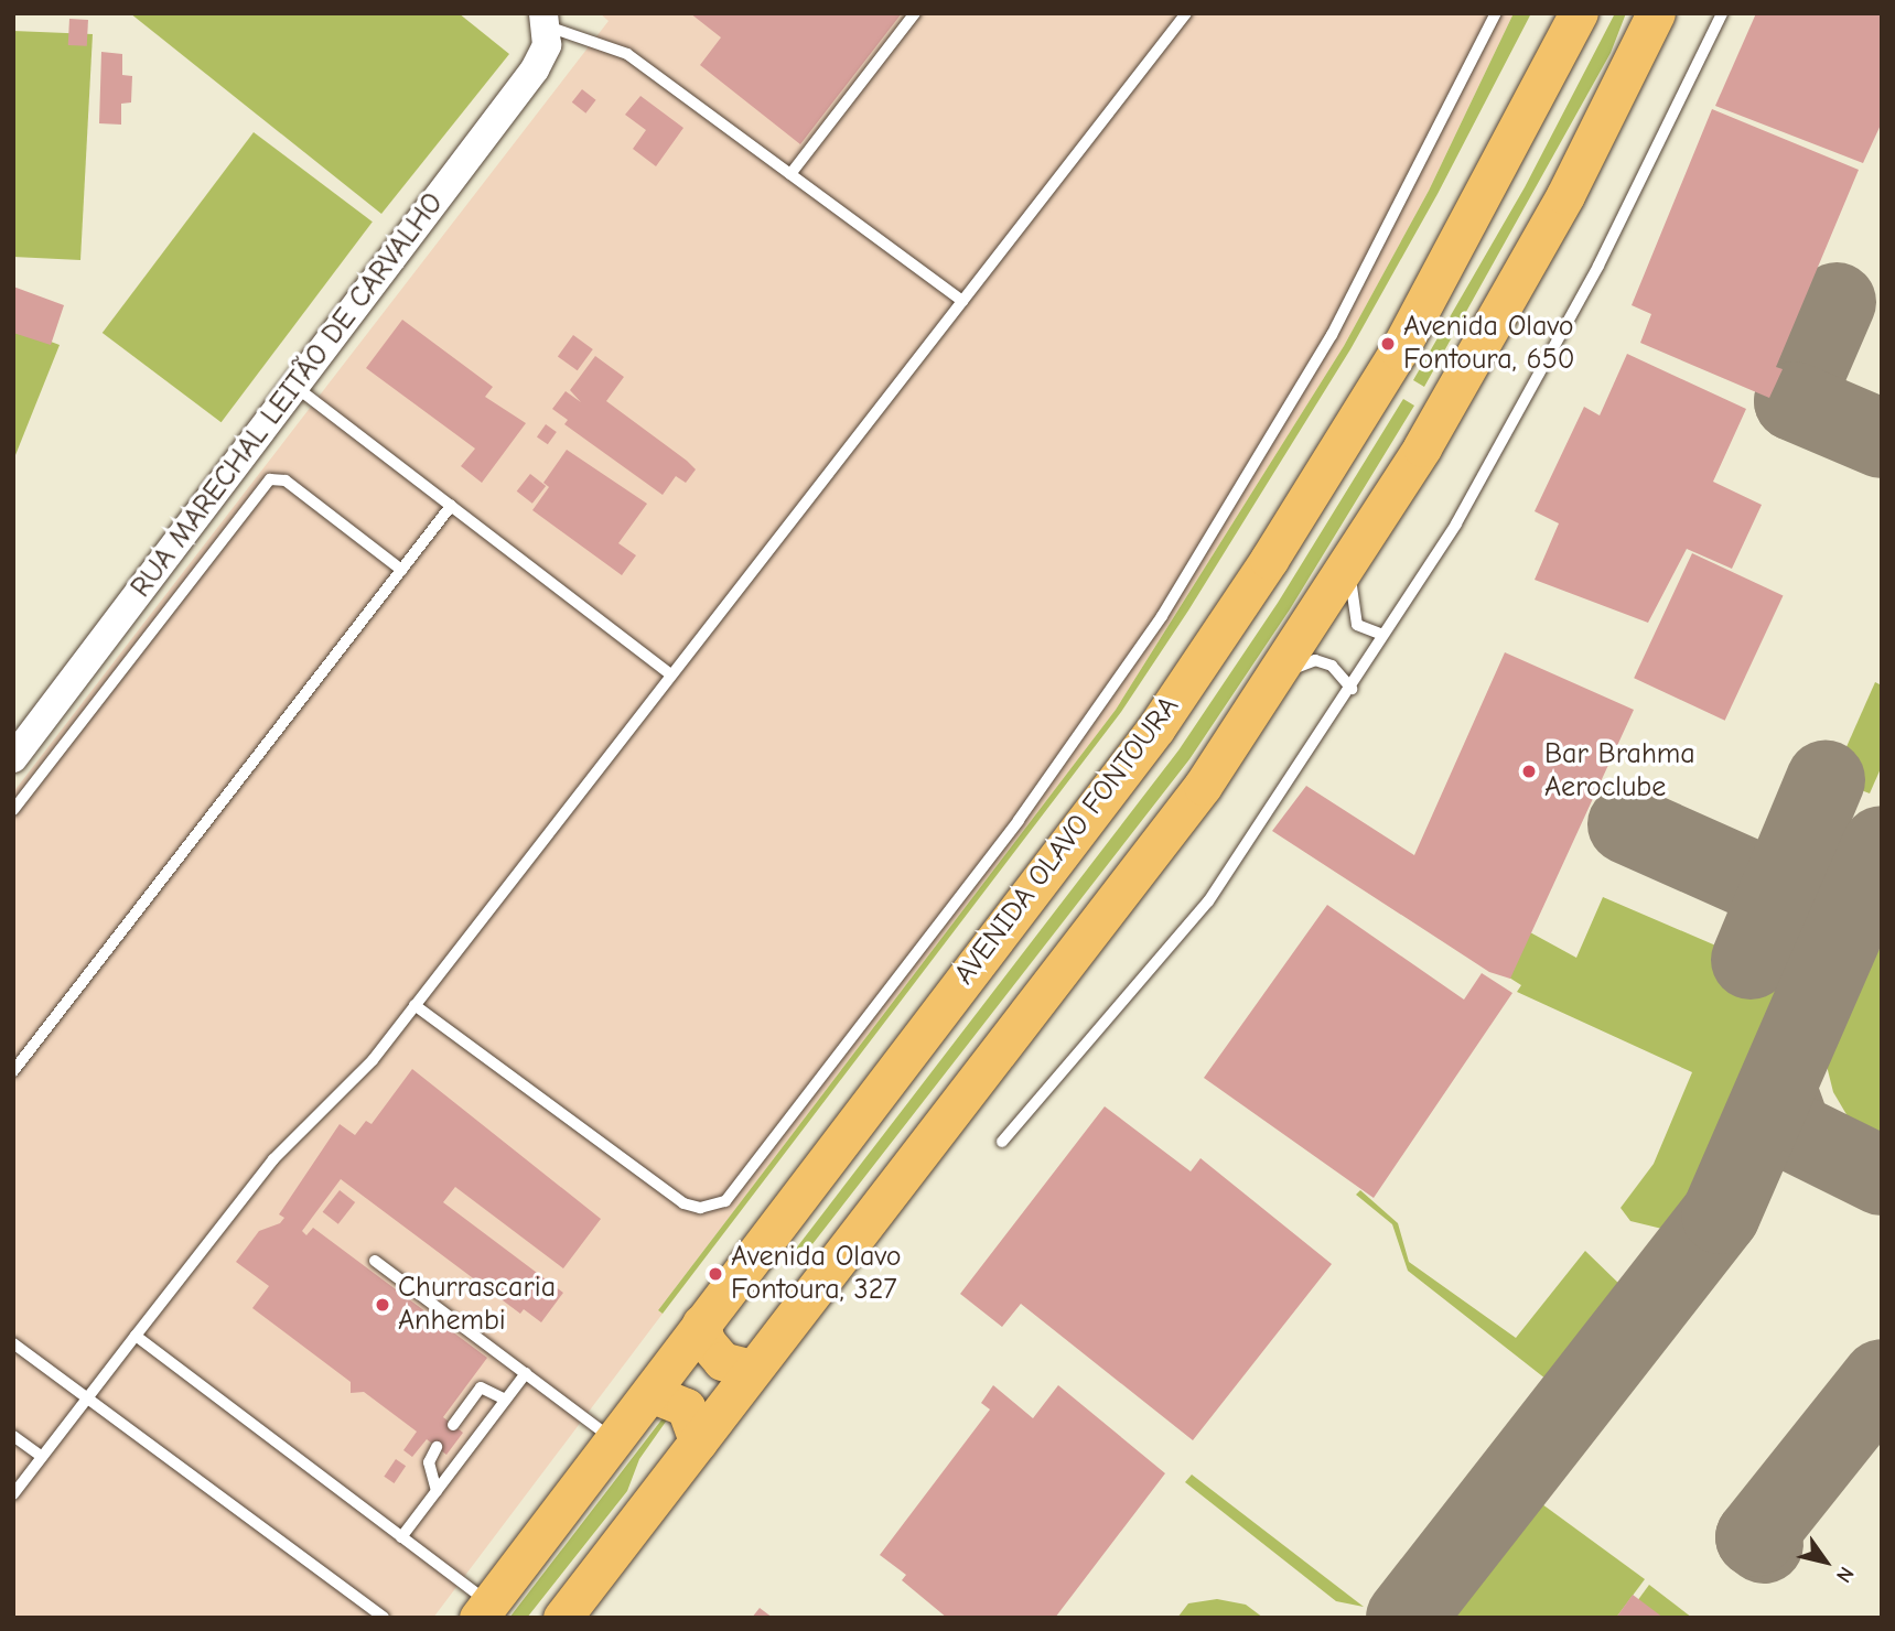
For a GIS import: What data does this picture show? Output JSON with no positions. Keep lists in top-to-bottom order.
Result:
{
  "streets": {
    "main road": ["AVENIDA OLAVO FONTOURA"],
    "street": ["RUA MARECHAL LEITÃO DE CARVALHO"]
  },
  "places": [
    "Avenida Olavo Fontoura, 650",
    "Bar Brahma Aeroclube",
    "Avenida Olavo Fontoura, 327",
    "Churrascaria Anhembi"
  ],
  "north": "bottom right"
}
